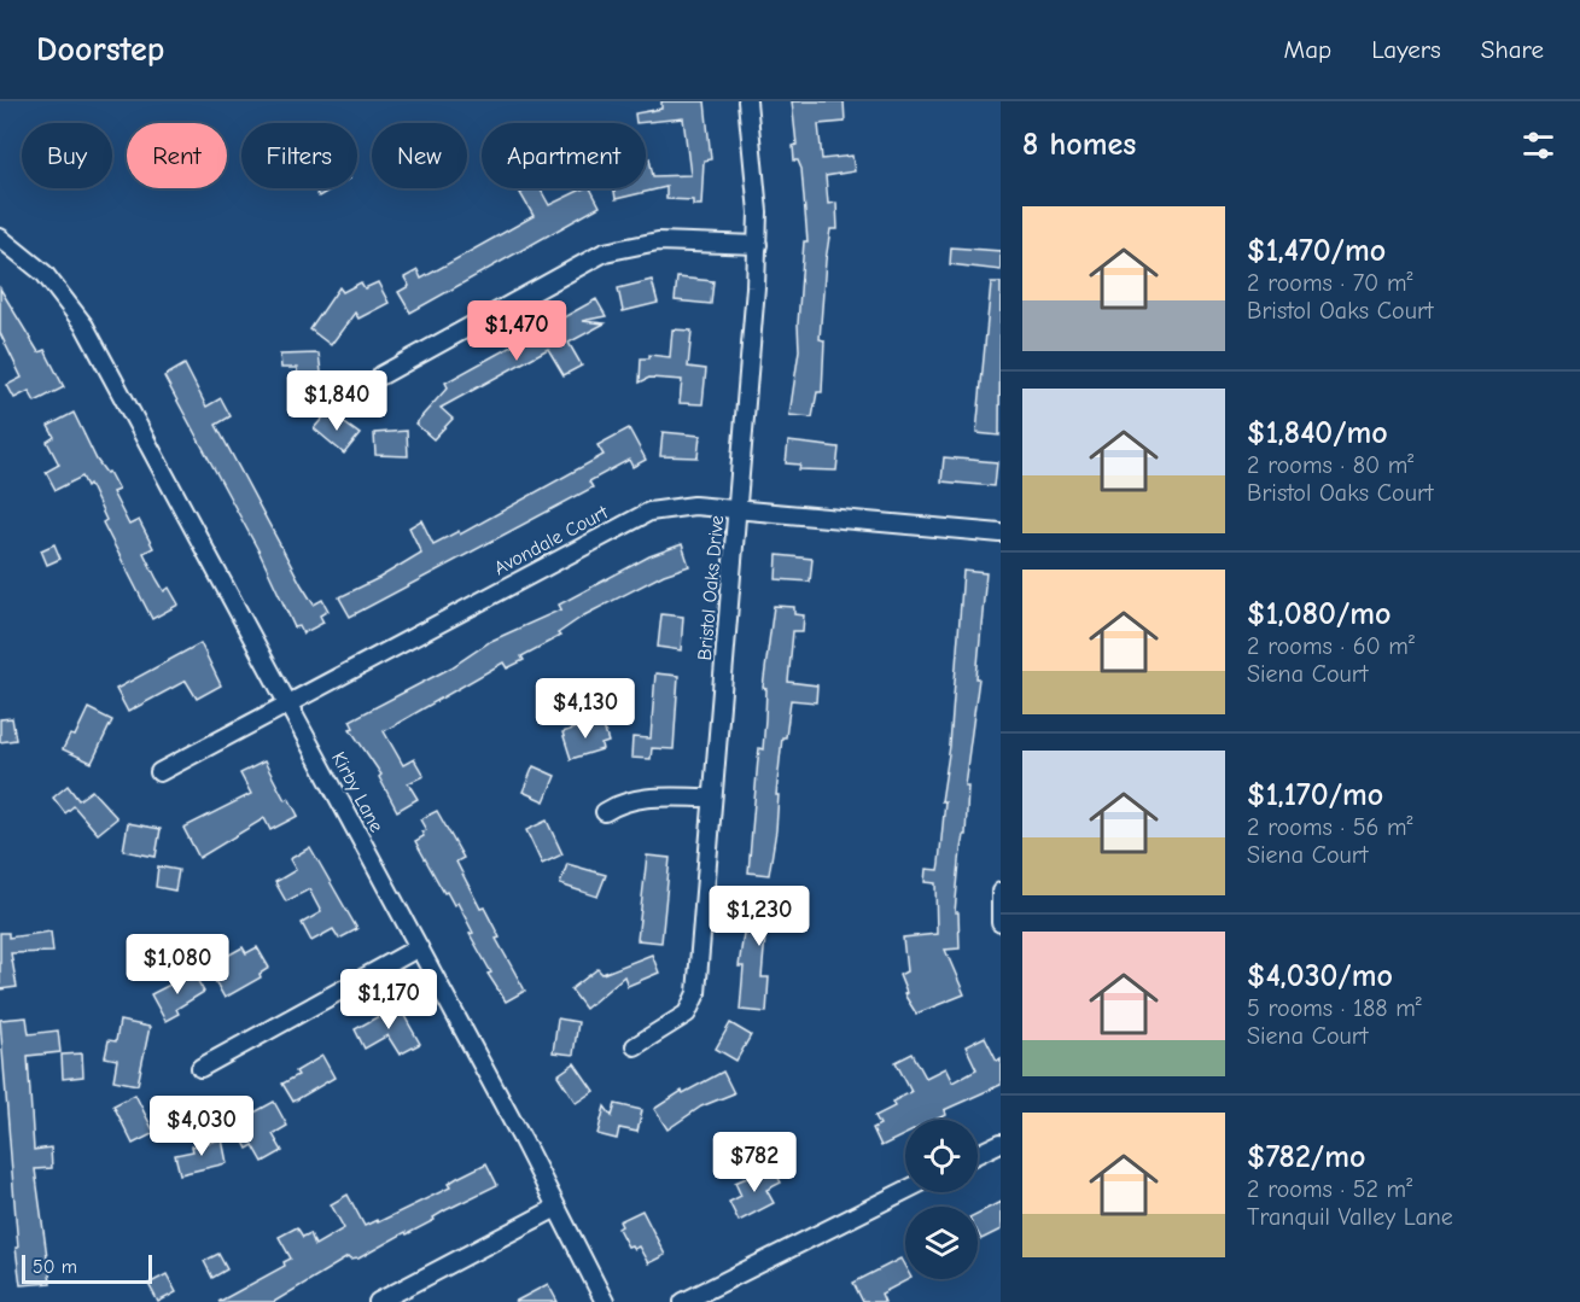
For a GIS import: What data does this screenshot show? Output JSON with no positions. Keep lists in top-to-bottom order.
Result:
{
  "streets": {
    "street": ["Avondale Court", "Bristol Oaks Drive", "Kirby Lane"]
  },
  "crossings": [
    ["Avondale Court", "Bristol Oaks Drive"],
    ["Avondale Court", "Kirby Lane"]
  ],
  "scale_bar": "50 m",
  "page": {
    "header": "Doorstep",
    "nav": ["Map", "Layers", "Share"],
    "heading": "8 homes",
    "chip": [
      "Buy",
      "Rent",
      "Filters",
      "New",
      "Apartment"
    ],
    "list": [
      {
        "name": "$1,470/mo",
        "note": "2 rooms · 70 m² · Bristol Oaks Court"
      },
      {
        "name": "$1,840/mo",
        "note": "2 rooms · 80 m² · Bristol Oaks Court"
      },
      {
        "name": "$1,080/mo",
        "note": "2 rooms · 60 m² · Siena Court"
      },
      {
        "name": "$1,170/mo",
        "note": "2 rooms · 56 m² · Siena Court"
      },
      {
        "name": "$4,030/mo",
        "note": "5 rooms · 188 m² · Siena Court"
      },
      {
        "name": "$782/mo",
        "note": "2 rooms · 52 m² · Tranquil Valley Lane"
      }
    ],
    "price": [
      "$1,470",
      "$1,840",
      "$4,130",
      "$1,230",
      "$1,080",
      "$1,170",
      "$4,030",
      "$782"
    ],
    "scale": "50 m"
  }
}
